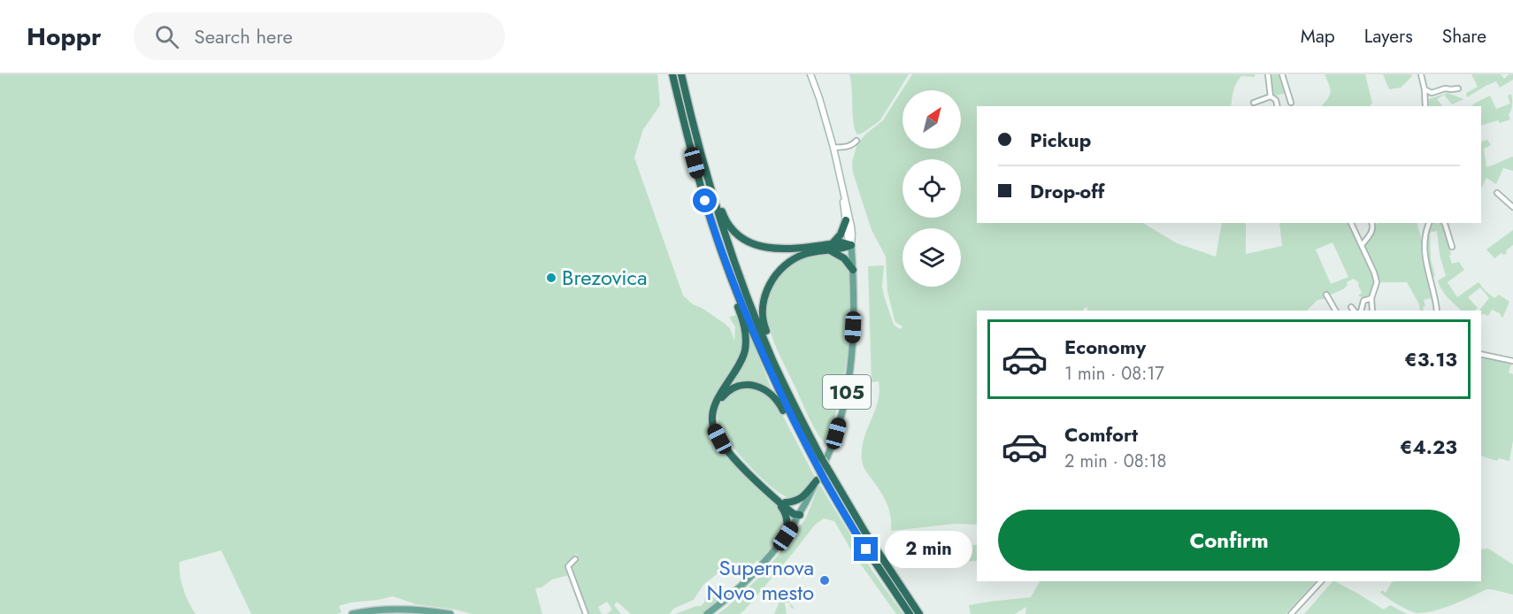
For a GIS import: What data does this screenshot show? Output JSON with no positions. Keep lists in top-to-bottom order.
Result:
{
  "streets": {
    "main road": ["105"]
  },
  "places": ["Brezovica", "Supernova Novo mesto"],
  "north": "top right",
  "page": {
    "header": "Hoppr",
    "search": "Search here",
    "nav": ["Map", "Layers", "Share"],
    "banner": ["Pickup", "Drop-off"],
    "list": [
      {
        "name": "Economy",
        "note": "1 min · 08:17",
        "value": "€3.13"
      },
      {
        "name": "Comfort",
        "note": "2 min · 08:18",
        "value": "€4.23"
      }
    ],
    "buttons": "Confirm",
    "bubble": "2 min"
  }
}
